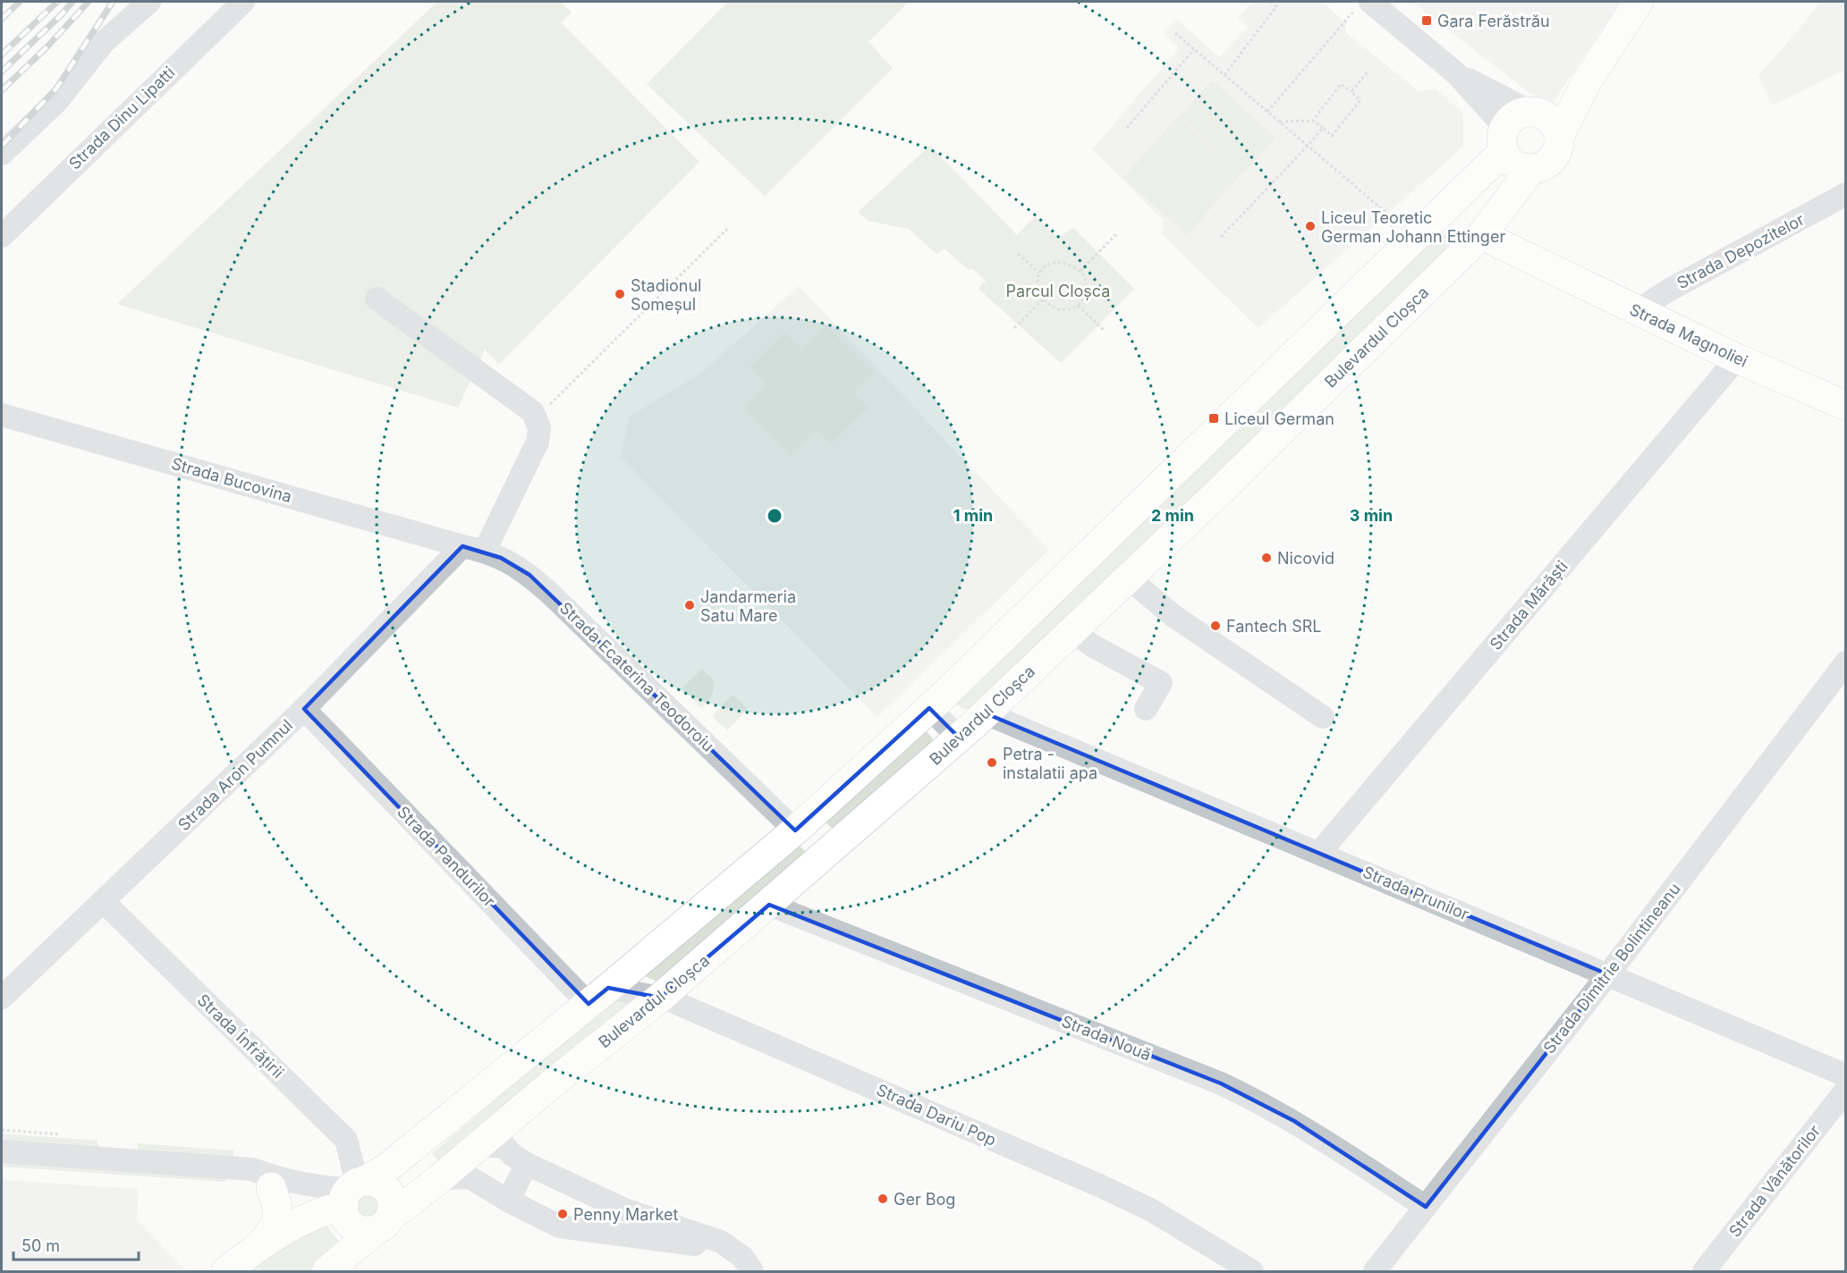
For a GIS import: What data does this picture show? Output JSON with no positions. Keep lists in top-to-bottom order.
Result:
{
  "streets": {
    "main road": ["Strada Magnoliei", "Bulevardul Cloșca"],
    "street": [
      "Strada Dinu Lipatti",
      "Strada Depozitelor",
      "Strada Bucovina",
      "Strada Mărăști",
      "Strada Ecaterina Teodoroiu",
      "Strada Aron Pumnul",
      "Strada Pandurilor",
      "Strada Prunilor",
      "Strada Dimitrie Bolintineanu",
      "Strada Înfrățirii",
      "Strada Nouă",
      "Strada Dariu Pop",
      "Strada Vânătorilor"
    ]
  },
  "crossings": [
    ["Strada Depozitelor", "Strada Magnoliei"],
    ["Strada Magnoliei", "Bulevardul Cloșca"],
    ["Strada Magnoliei", "Strada Mărăști"],
    ["Bulevardul Cloșca", "Strada Ecaterina Teodoroiu"],
    ["Bulevardul Cloșca", "Strada Pandurilor"],
    ["Bulevardul Cloșca", "Strada Prunilor"],
    ["Bulevardul Cloșca", "Strada Înfrățirii"],
    ["Bulevardul Cloșca", "Strada Nouă"],
    ["Bulevardul Cloșca", "Strada Dariu Pop"],
    ["Strada Bucovina", "Strada Ecaterina Teodoroiu"],
    ["Strada Bucovina", "Strada Aron Pumnul"],
    ["Strada Mărăști", "Strada Prunilor"],
    ["Strada Ecaterina Teodoroiu", "Strada Aron Pumnul"],
    ["Strada Aron Pumnul", "Strada Pandurilor"],
    ["Strada Aron Pumnul", "Strada Înfrățirii"],
    ["Strada Pandurilor", "Strada Dariu Pop"],
    ["Strada Prunilor", "Strada Dimitrie Bolintineanu"],
    ["Strada Dimitrie Bolintineanu", "Strada Nouă"]
  ],
  "parks": ["Parcul Cloșca"],
  "places": {
    "transit": ["Gara Ferăstrău", "Liceul German"],
    "other": [
      "Liceul Teoretic German Johann Ettinger",
      "Stadionul Someșul",
      "Nicovid",
      "Jandarmeria Satu Mare",
      "Fantech SRL",
      "Petra - instalatii apa",
      "Ger Bog",
      "Penny Market"
    ]
  },
  "scale_bar": "50 m",
  "rings": ["1 min", "2 min", "3 min"]
}
